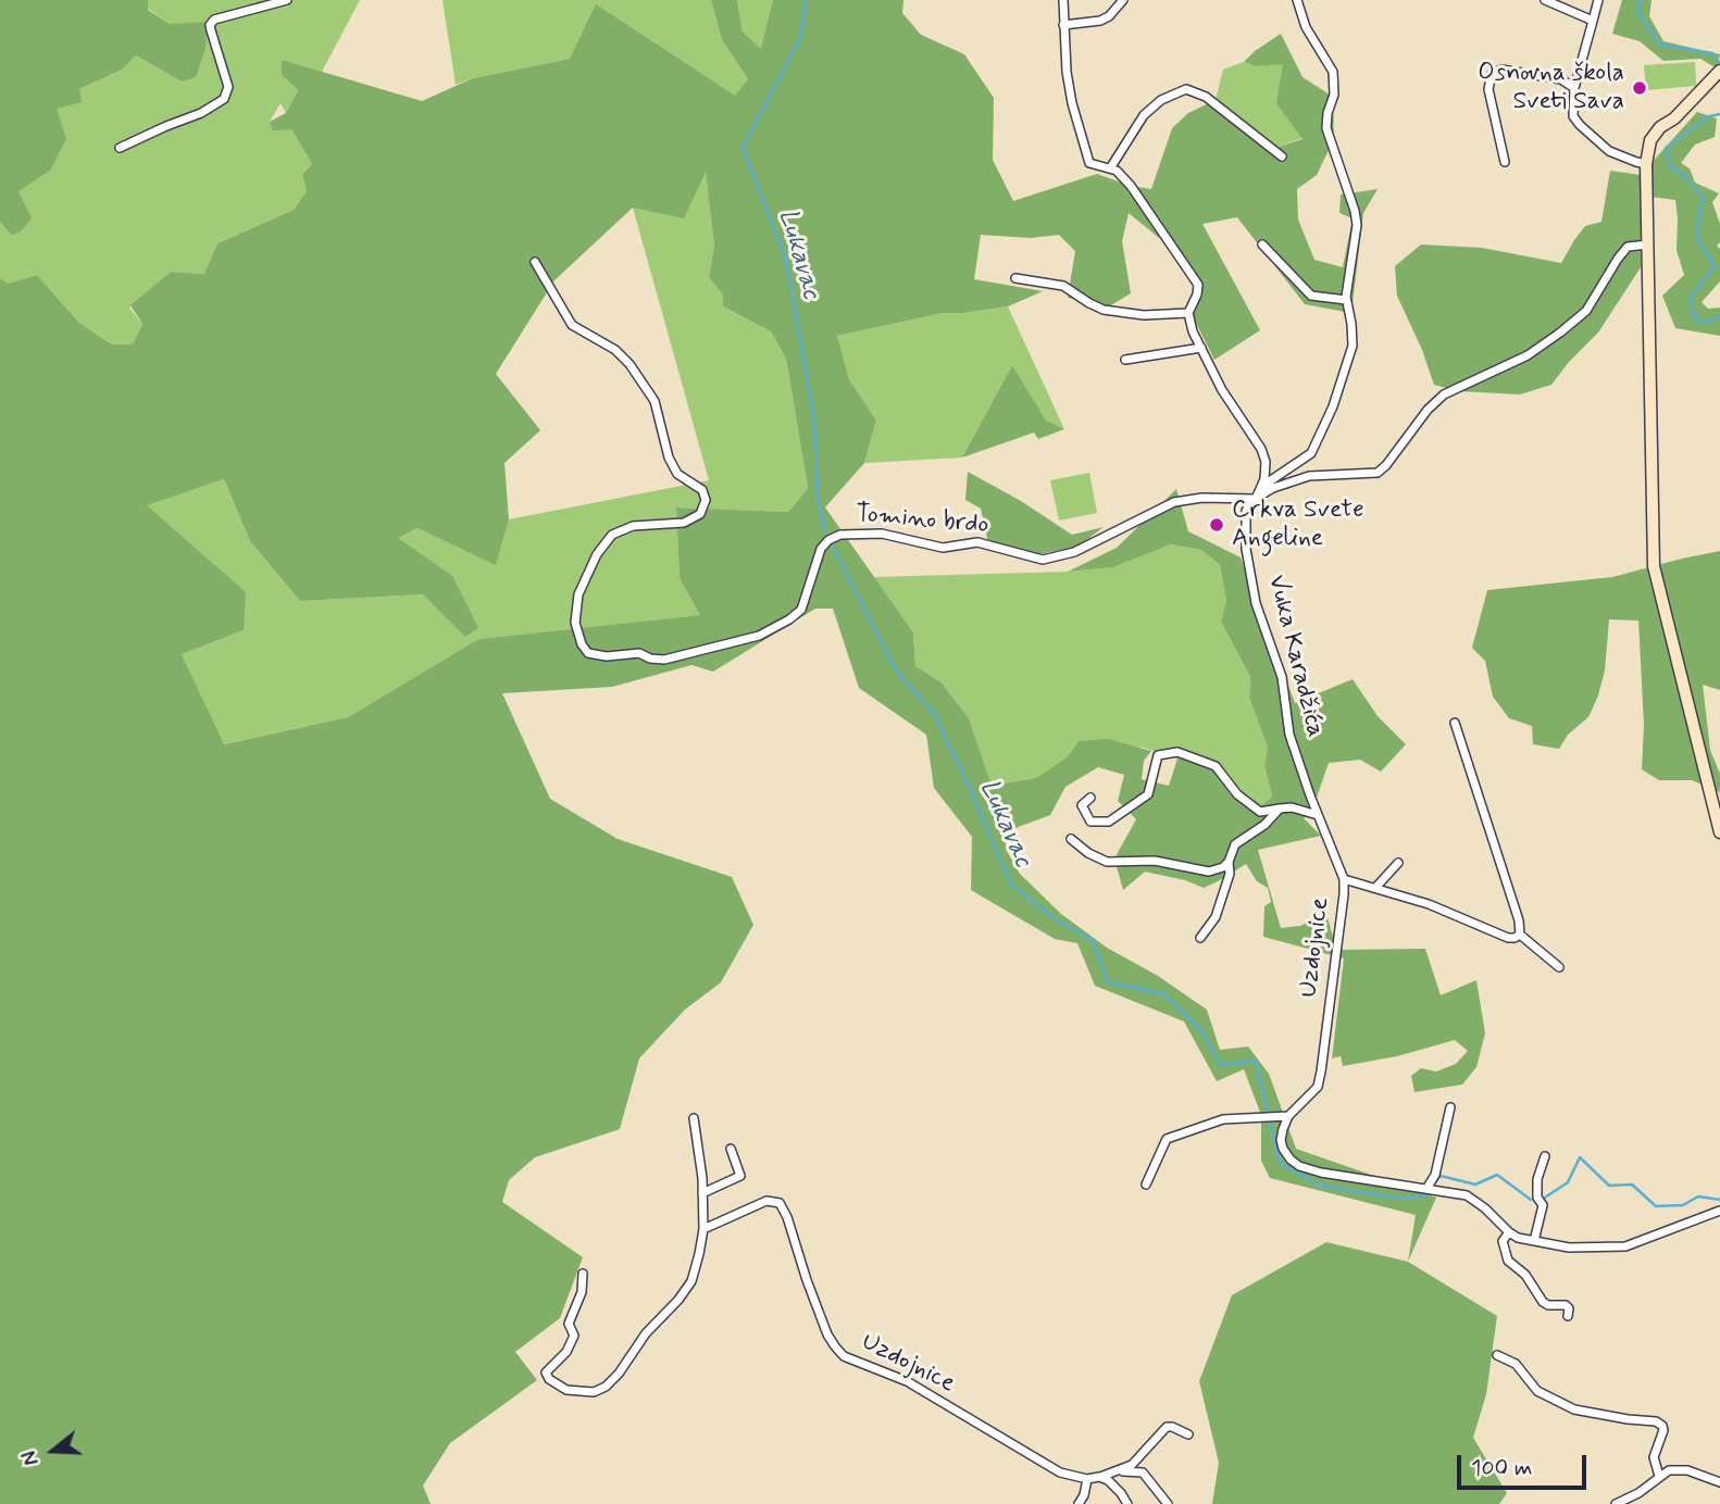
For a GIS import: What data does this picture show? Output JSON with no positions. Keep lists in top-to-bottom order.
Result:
{
  "streets": {
    "street": ["Tomino brdo", "Vuka Karadžića", "Uzdojnice"]
  },
  "crossings": [
    ["Tomino brdo", "Vuka Karadžića"],
    ["Vuka Karadžića", "Uzdojnice"]
  ],
  "water": ["Lukavac"],
  "places": ["Osnovna škola Sveti Sava", "Crkva Svete Angeline"],
  "scale_bar": "100 m",
  "north": "left"
}
